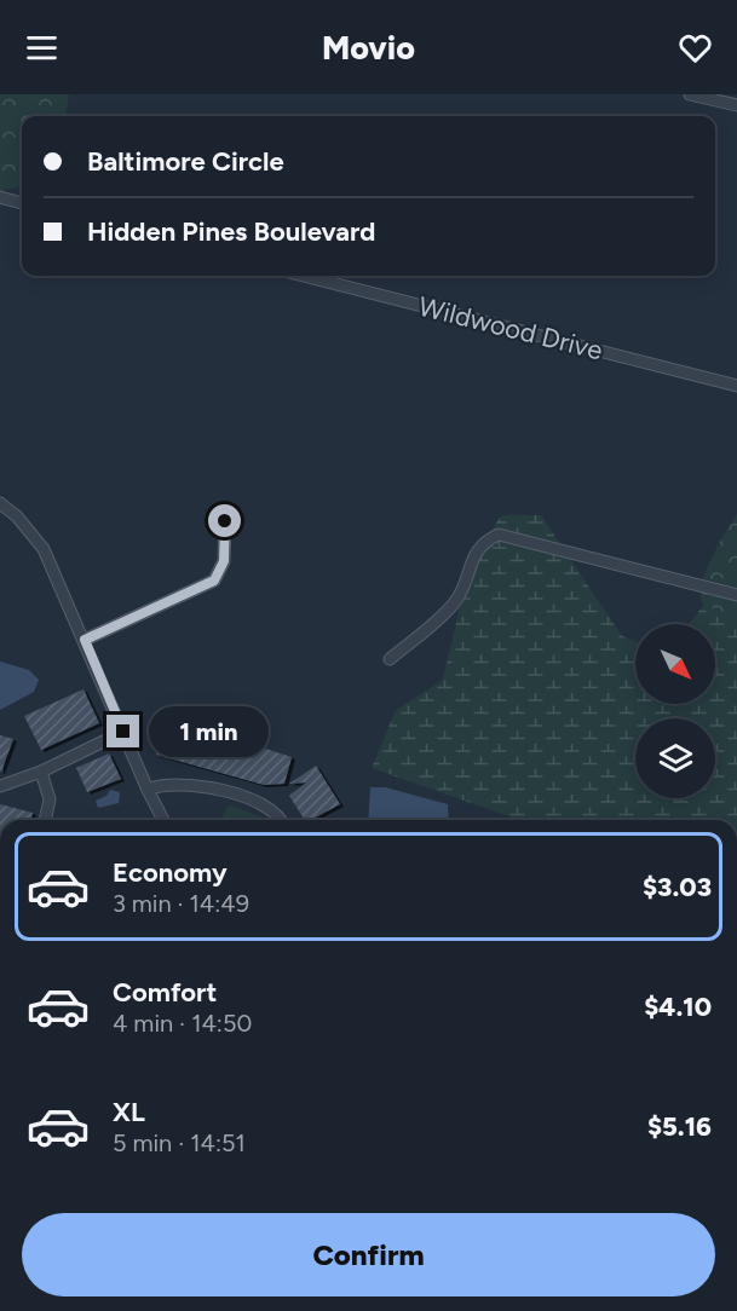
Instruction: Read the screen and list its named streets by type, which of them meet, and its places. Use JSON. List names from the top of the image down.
{
  "streets": {
    "street": ["Wildwood Drive"]
  },
  "north": "bottom right",
  "page": {
    "header": "Movio",
    "banner": ["Baltimore Circle", "Hidden Pines Boulevard"],
    "bubble": "1 min",
    "list": [
      {
        "name": "Economy",
        "note": "3 min · 14:49",
        "value": "$3.03"
      },
      {
        "name": "Comfort",
        "note": "4 min · 14:50",
        "value": "$4.10"
      },
      {
        "name": "XL",
        "note": "5 min · 14:51",
        "value": "$5.16"
      }
    ],
    "buttons": "Confirm"
  }
}
